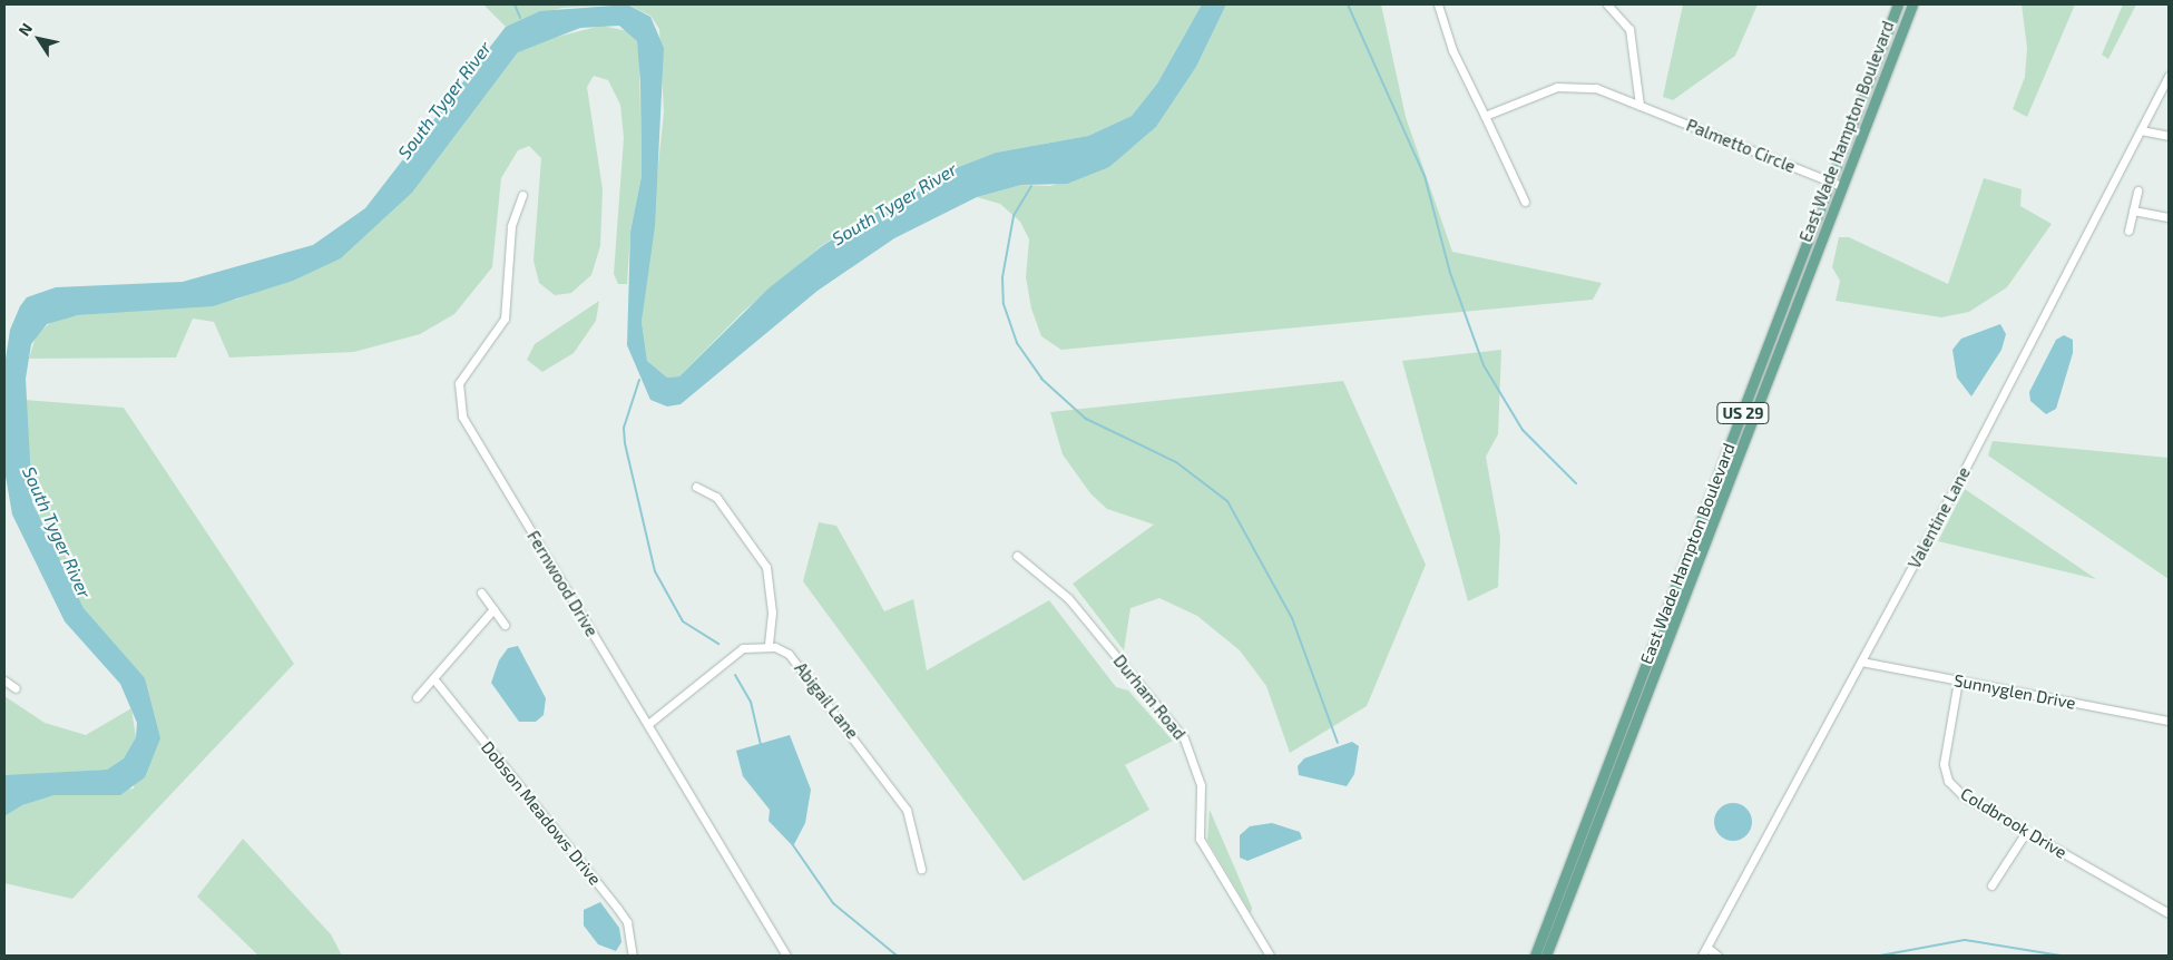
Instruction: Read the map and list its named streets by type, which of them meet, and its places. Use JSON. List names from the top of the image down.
{
  "streets": {
    "main road": ["East Wade Hampton Boulevard", "US 29"],
    "street": [
      "Palmetto Circle",
      "Valentine Lane",
      "Fernwood Drive",
      "Sunnyglen Drive",
      "Durham Road",
      "Abigail Lane",
      "Dobson Meadows Drive",
      "Coldbrook Drive"
    ]
  },
  "crossings": [
    ["East Wade Hampton Boulevard", "Palmetto Circle"],
    ["Valentine Lane", "Sunnyglen Drive"],
    ["Sunnyglen Drive", "Coldbrook Drive"]
  ],
  "water": ["South Tyger River"],
  "north": "top left"
}
